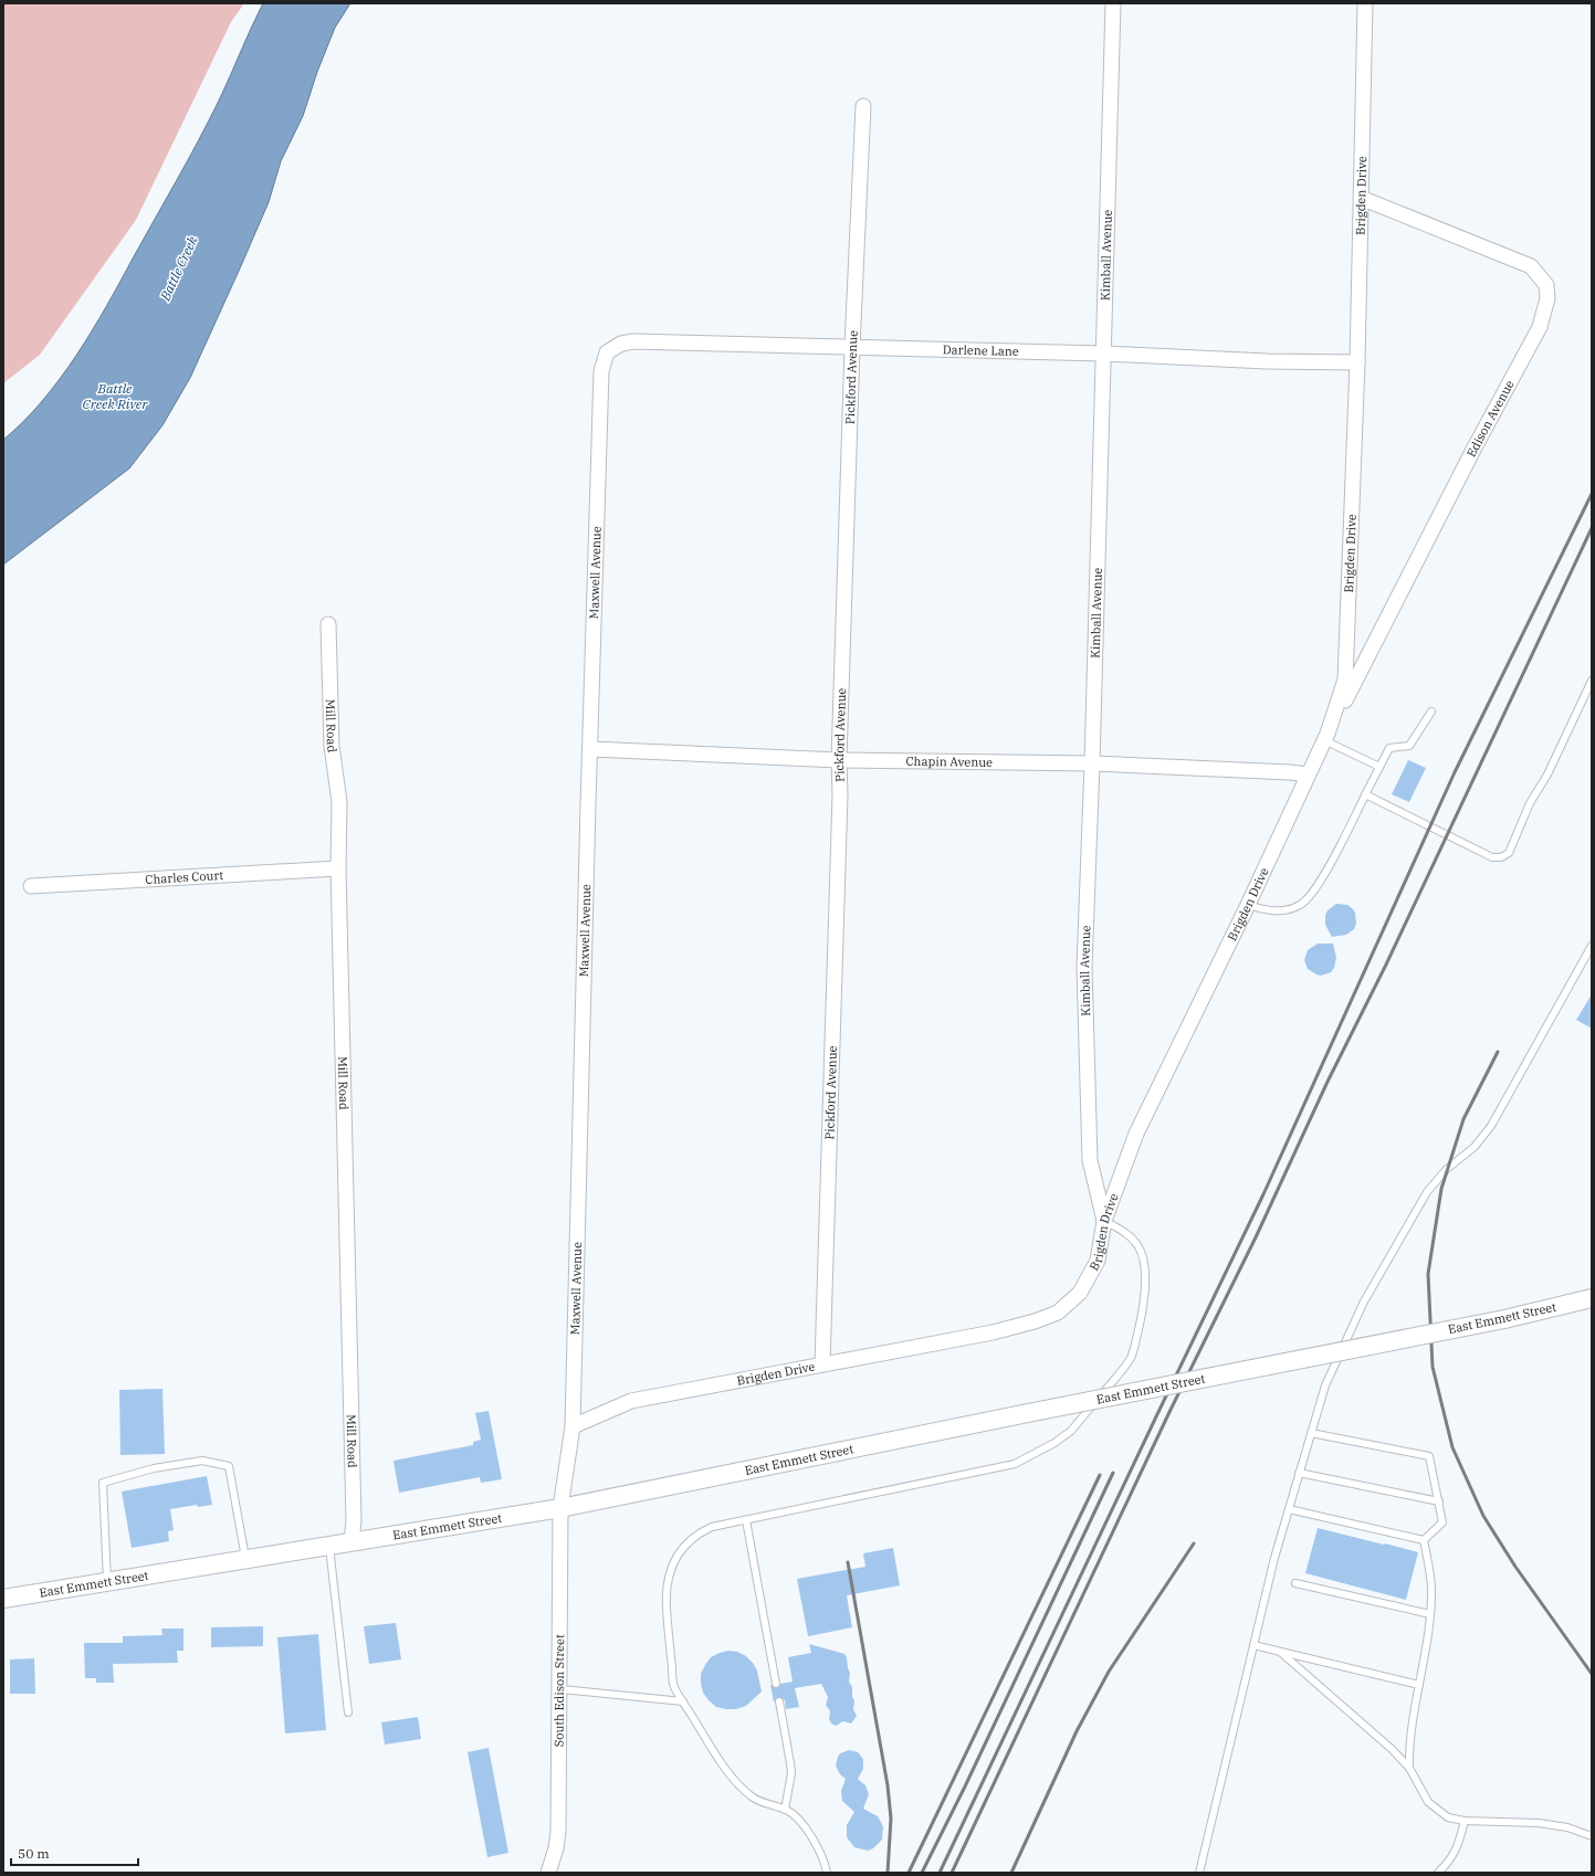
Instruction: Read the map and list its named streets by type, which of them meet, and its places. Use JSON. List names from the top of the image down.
{
  "streets": {
    "street": [
      "Brigden Drive",
      "Kimball Avenue",
      "Darlene Lane",
      "Pickford Avenue",
      "Edison Avenue",
      "Maxwell Avenue",
      "Mill Road",
      "Chapin Avenue",
      "Charles Court",
      "East Emmett Street",
      "South Edison Street"
    ]
  },
  "crossings": [
    ["Brigden Drive", "Kimball Avenue"],
    ["Brigden Drive", "Darlene Lane"],
    ["Brigden Drive", "Pickford Avenue"],
    ["Brigden Drive", "Edison Avenue"],
    ["Brigden Drive", "Maxwell Avenue"],
    ["Brigden Drive", "Chapin Avenue"],
    ["Kimball Avenue", "Darlene Lane"],
    ["Kimball Avenue", "Chapin Avenue"],
    ["Darlene Lane", "Pickford Avenue"],
    ["Darlene Lane", "Maxwell Avenue"],
    ["Pickford Avenue", "Chapin Avenue"],
    ["Maxwell Avenue", "Chapin Avenue"],
    ["Maxwell Avenue", "East Emmett Street"],
    ["Maxwell Avenue", "South Edison Street"],
    ["Mill Road", "Charles Court"],
    ["Mill Road", "East Emmett Street"],
    ["East Emmett Street", "South Edison Street"]
  ],
  "water": ["Battle Creek", "Battle Creek River"],
  "scale_bar": "50 m"
}
